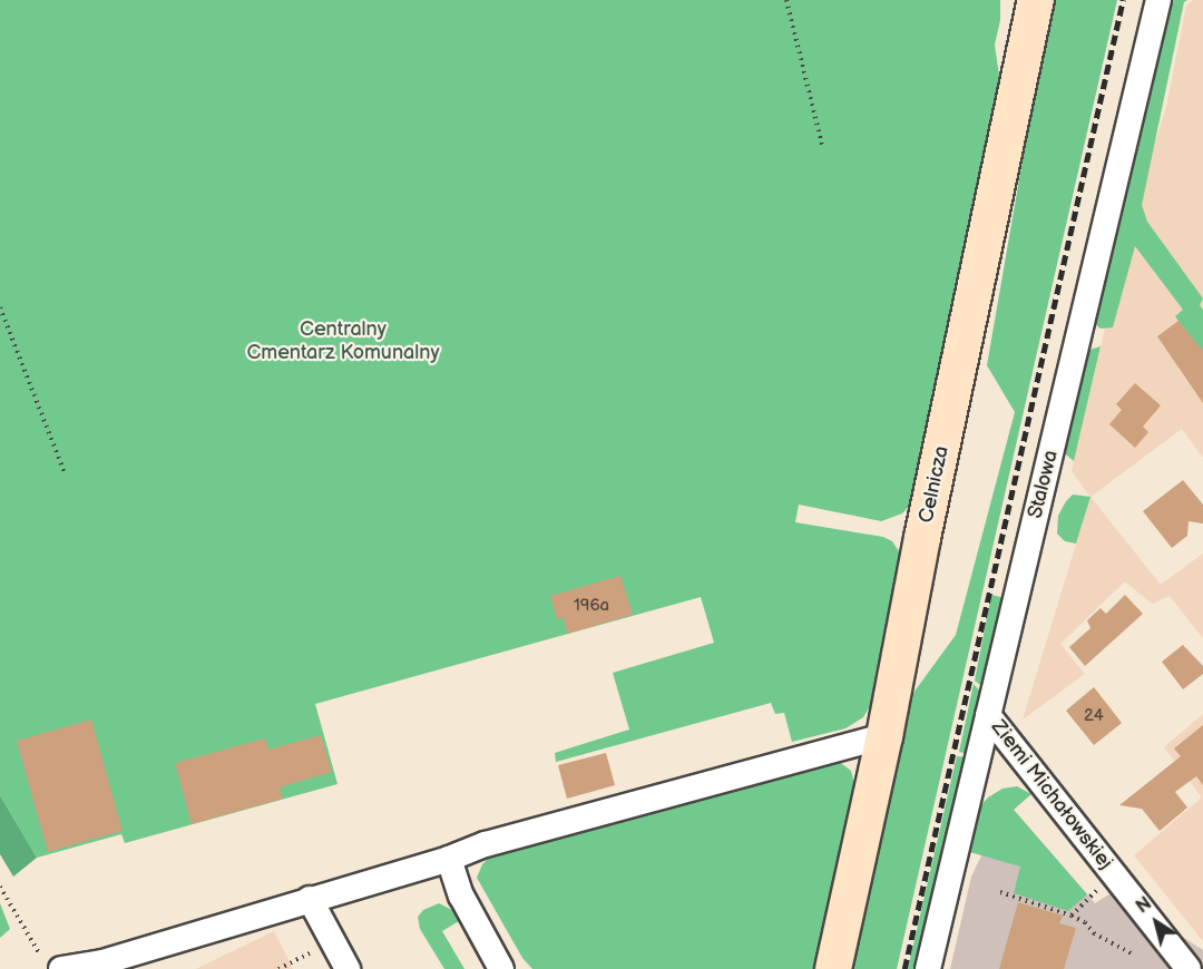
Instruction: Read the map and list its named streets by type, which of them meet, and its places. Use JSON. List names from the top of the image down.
{
  "streets": {
    "street": ["Celnicza", "Stalowa", "Ziemi Michałowskiej"]
  },
  "crossings": [
    ["Stalowa", "Ziemi Michałowskiej"]
  ],
  "parks": ["Centralny Cmentarz Komunalny"],
  "house_numbers": ["196a", "24"],
  "north": "top left"
}
